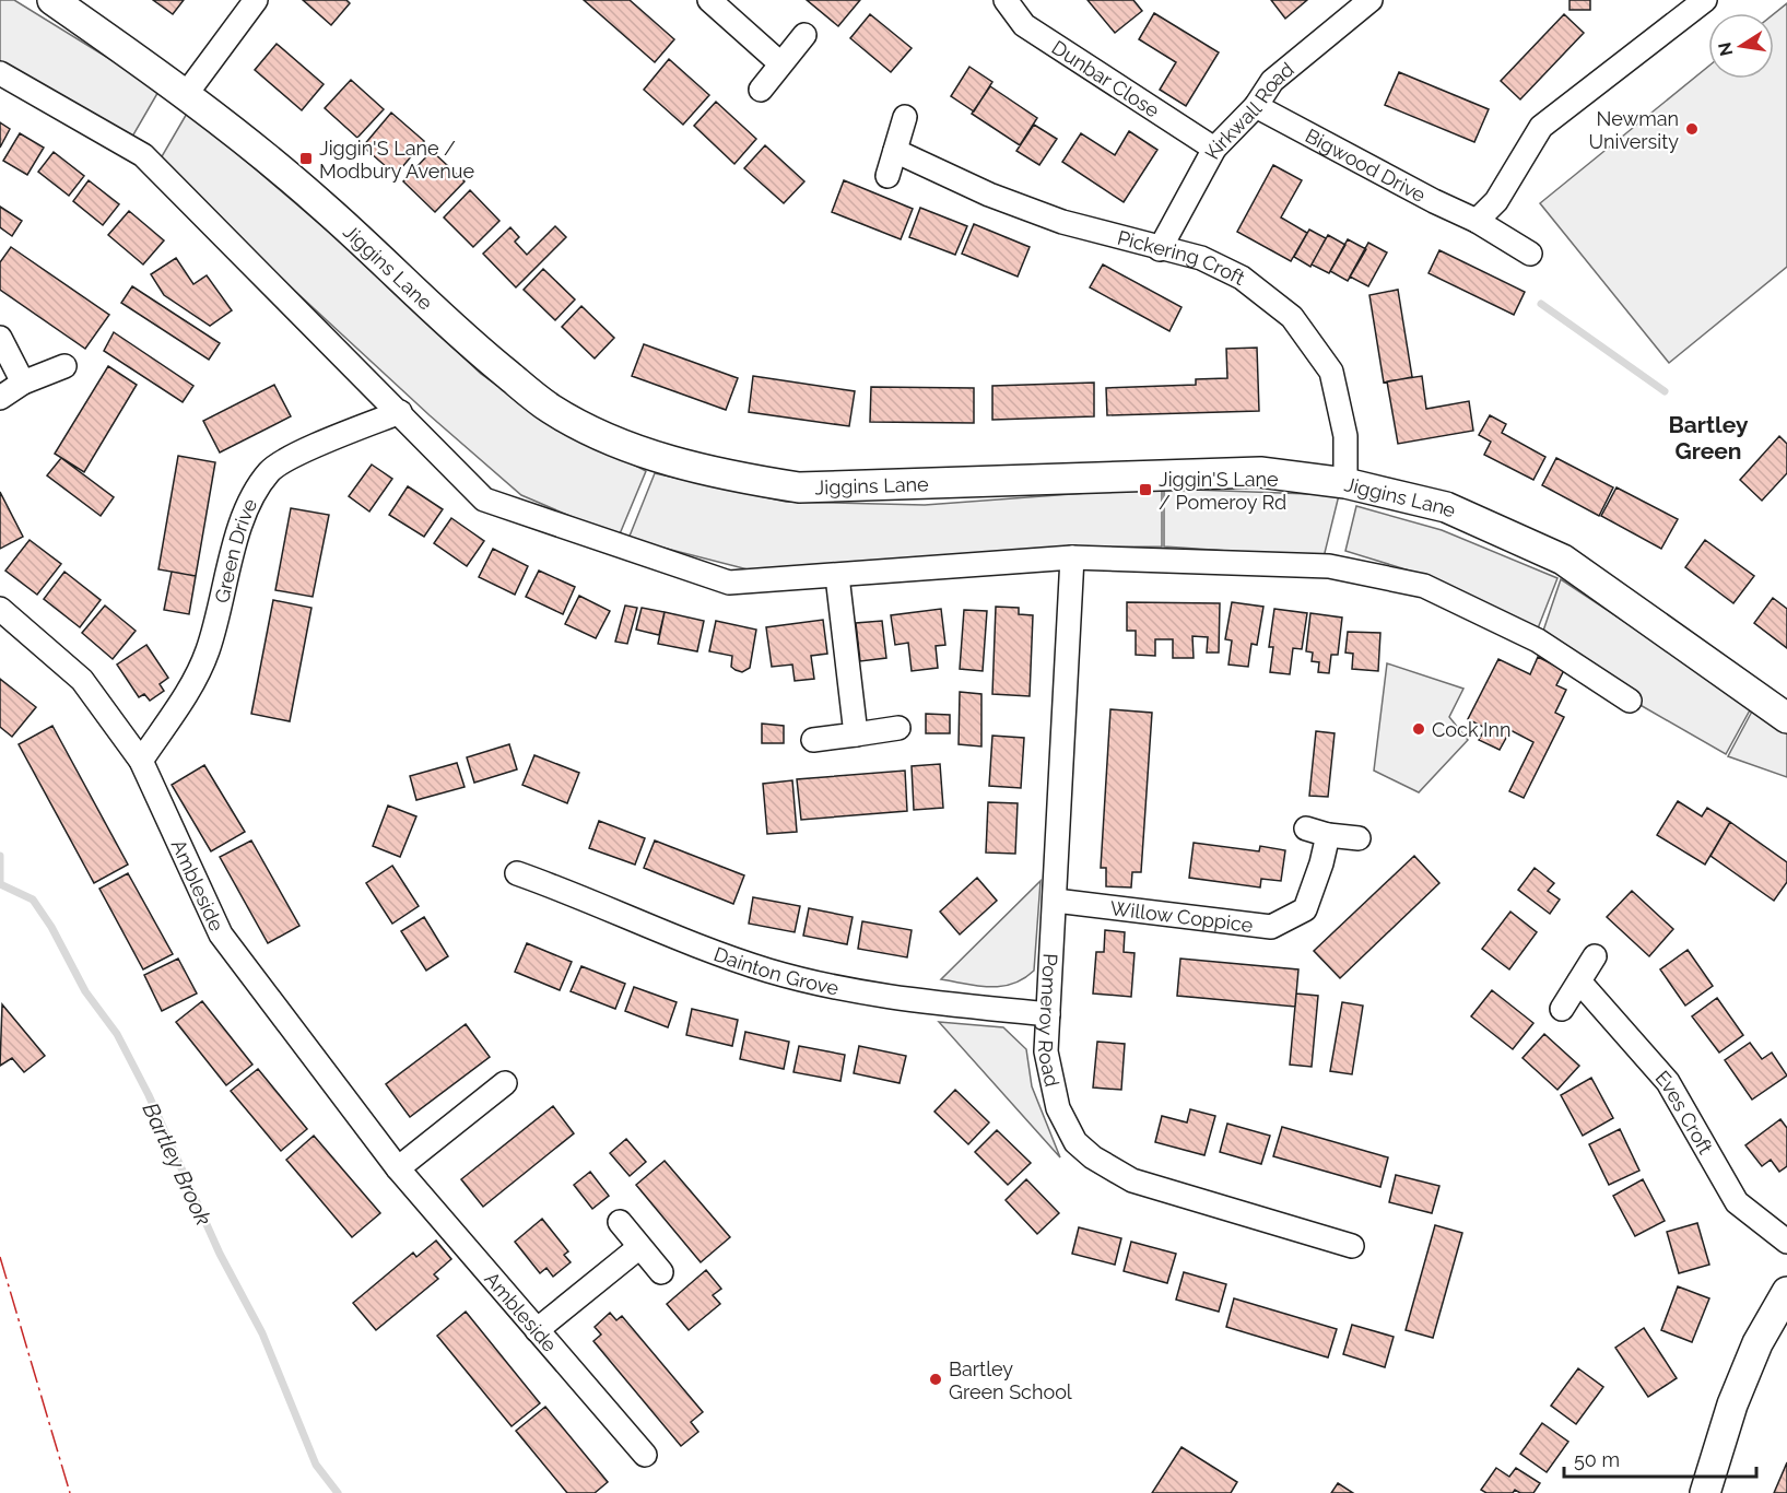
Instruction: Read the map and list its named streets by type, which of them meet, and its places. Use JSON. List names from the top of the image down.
{
  "streets": {
    "street": [
      "Dunbar Close",
      "Kirkwall Road",
      "Bigwood Drive",
      "Pickering Croft",
      "Jiggins Lane",
      "Green Drive",
      "Ambleside",
      "Willow Coppice",
      "Dainton Grove",
      "Pomeroy Road",
      "Eves Croft"
    ]
  },
  "crossings": [
    ["Dunbar Close", "Kirkwall Road"],
    ["Kirkwall Road", "Bigwood Drive"],
    ["Kirkwall Road", "Pickering Croft"],
    ["Pickering Croft", "Jiggins Lane"],
    ["Green Drive", "Ambleside"],
    ["Willow Coppice", "Pomeroy Road"],
    ["Dainton Grove", "Pomeroy Road"]
  ],
  "districts": ["Bartley Green"],
  "water": ["Bartley Brook"],
  "places": {
    "other": ["Newman University", "Cock Inn", "Bartley Green School"],
    "transit": ["Jiggin'S Lane / Modbury Avenue", "Jiggin'S Lane / Pomeroy Rd"]
  },
  "scale_bar": "50 m",
  "north": "left"
}
